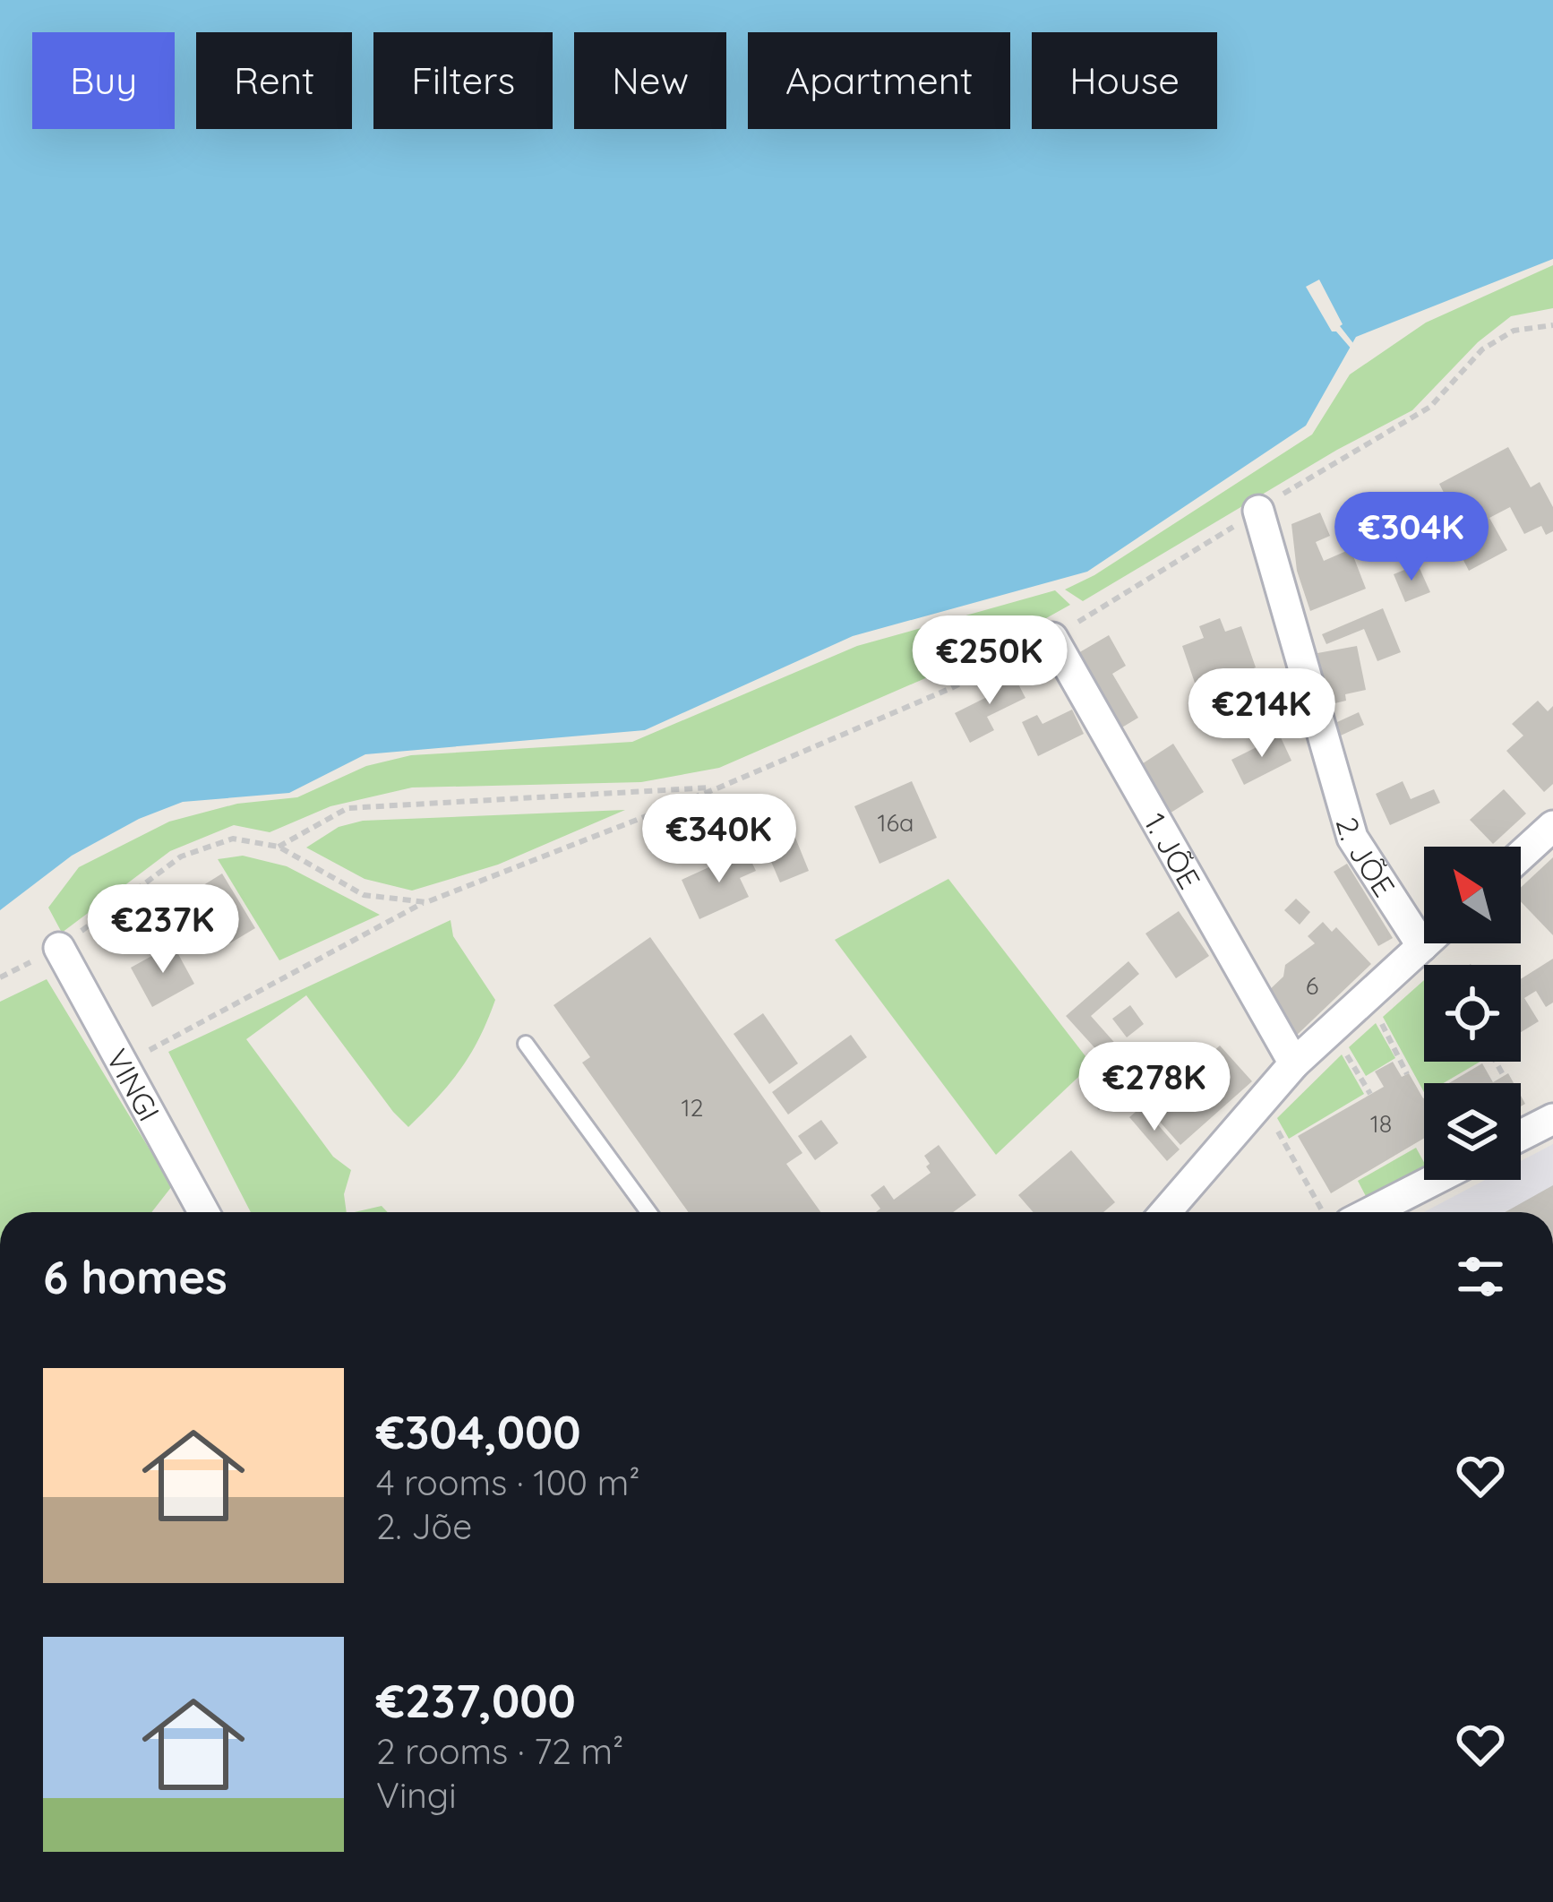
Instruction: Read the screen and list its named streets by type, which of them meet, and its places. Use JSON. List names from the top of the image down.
{
  "streets": {
    "street": ["1. JÕE", "2. JÕE", "VINGI"]
  },
  "house_numbers": [
    "16a",
    "6",
    "12",
    "18"
  ],
  "north": "top left",
  "page": {
    "chip": [
      "Buy",
      "Rent",
      "Filters",
      "New",
      "Apartment",
      "House"
    ],
    "price": [
      "€304K",
      "€250K",
      "€214K",
      "€340K",
      "€237K",
      "€278K"
    ],
    "heading": "6 homes",
    "list": [
      {
        "name": "€304,000",
        "note": "4 rooms · 100 m² · 2. Jõe"
      },
      {
        "name": "€237,000",
        "note": "2 rooms · 72 m² · Vingi"
      }
    ]
  }
}
